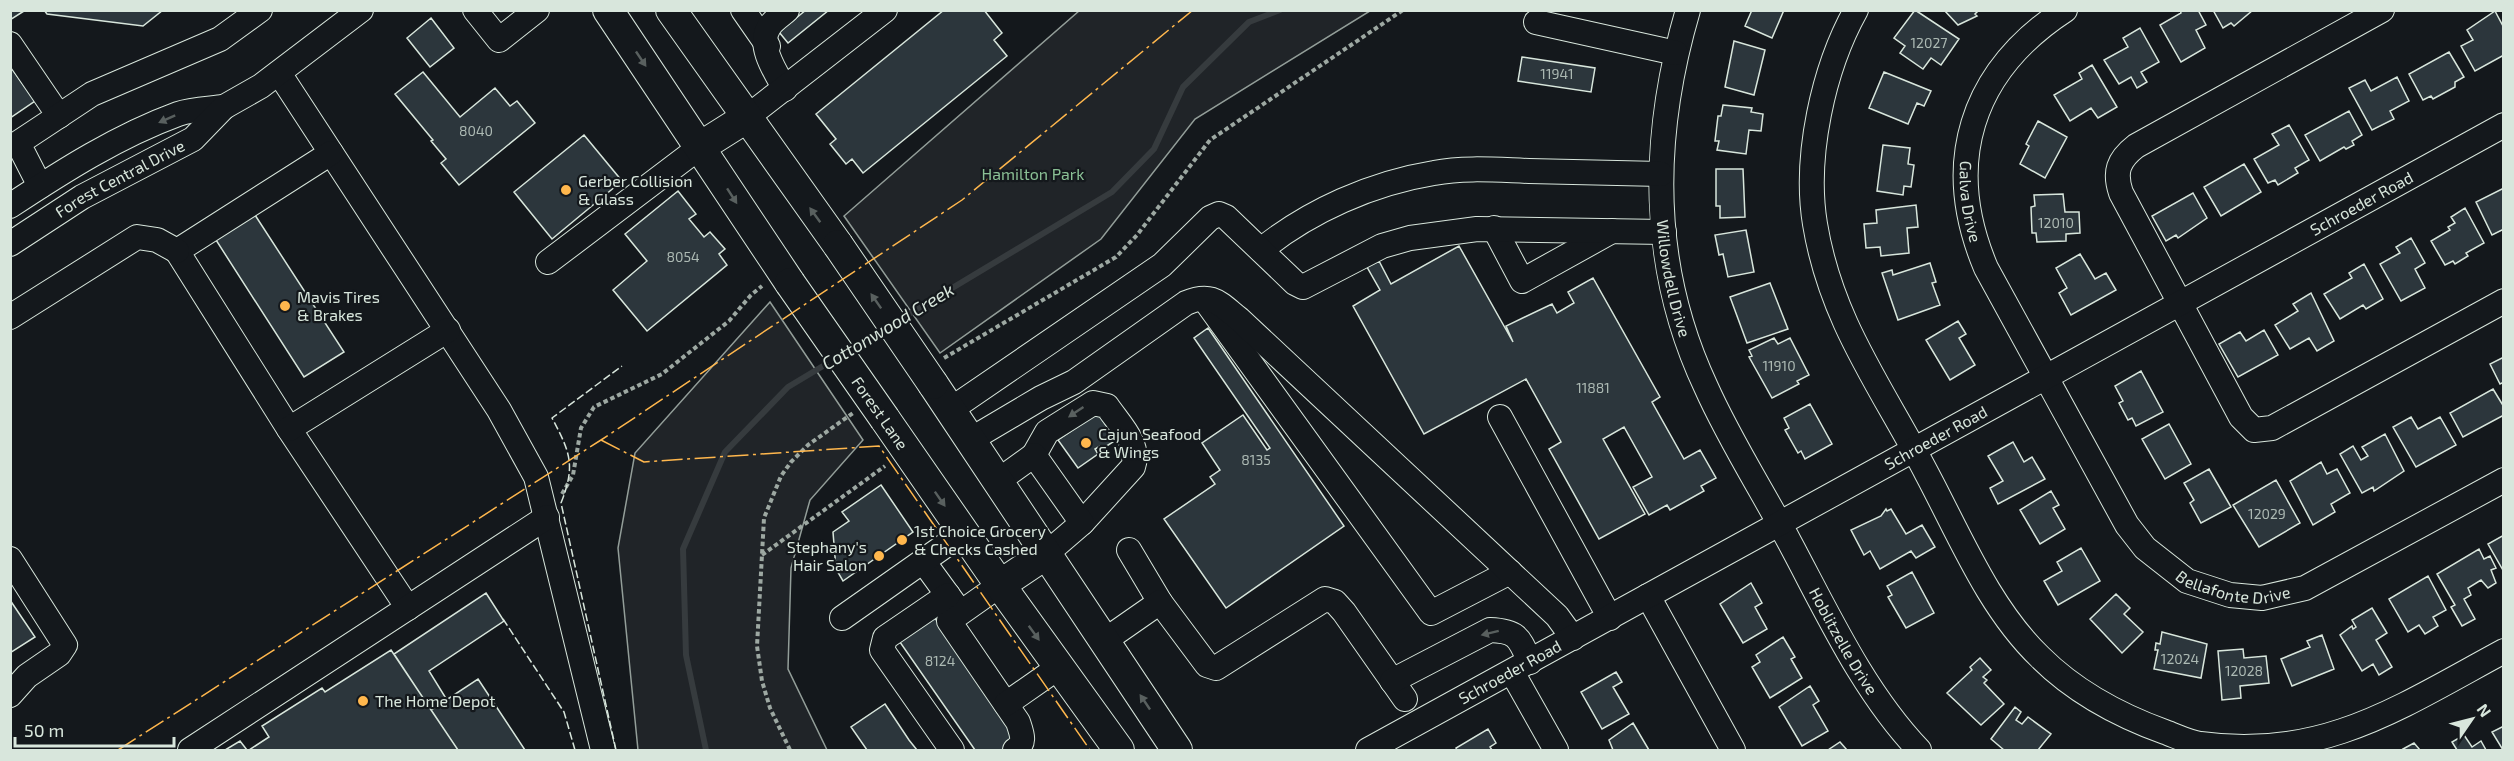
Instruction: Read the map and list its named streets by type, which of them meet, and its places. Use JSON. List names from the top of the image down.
{
  "streets": {
    "main road": ["Forest Lane"],
    "street": [
      "Forest Central Drive",
      "Galva Drive",
      "Schroeder Road",
      "Willowdell Drive",
      "Bellafonte Drive",
      "Hoblitzelle Drive"
    ]
  },
  "crossings": [
    ["Galva Drive", "Schroeder Road"],
    ["Galva Drive", "Bellafonte Drive"],
    ["Schroeder Road", "Willowdell Drive"],
    ["Schroeder Road", "Bellafonte Drive"],
    ["Schroeder Road", "Hoblitzelle Drive"],
    ["Willowdell Drive", "Hoblitzelle Drive"]
  ],
  "water": ["Cottonwood Creek"],
  "parks": ["Hamilton Park"],
  "places": [
    "Gerber Collision & Glass",
    "Mavis Tires & Brakes",
    "Cajun Seafood & Wings",
    "1st Choice Grocery & Checks Cashed",
    "Stephany's Hair Salon",
    "The Home Depot"
  ],
  "house_numbers": [
    "12027",
    "11941",
    "8040",
    "12010",
    "8054",
    "11910",
    "11881",
    "8135",
    "12029",
    "12024",
    "8124",
    "12028"
  ],
  "scale_bar": "50 m",
  "north": "top right"
}
